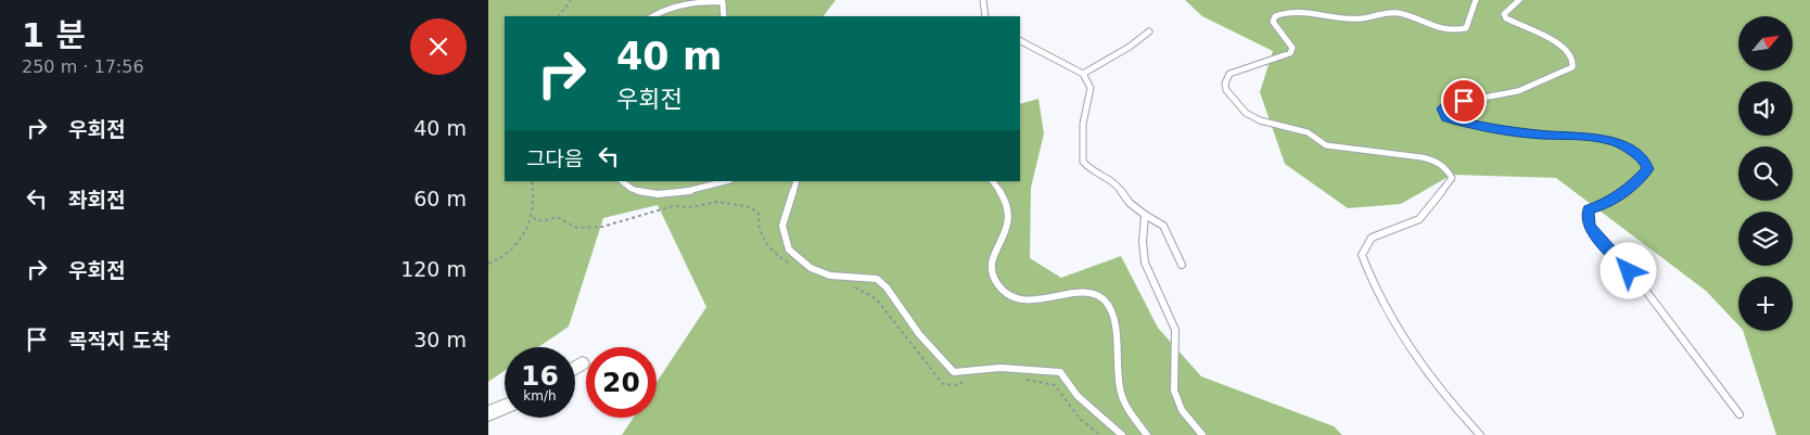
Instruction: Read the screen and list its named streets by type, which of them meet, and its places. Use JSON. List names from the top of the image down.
{
  "north": "top right",
  "page": {
    "heading": ["1 분", "250 m · 17:56"],
    "map_buttons": "+",
    "turn": ["40 m", "우회전"],
    "list": [
      {
        "name": "우회전",
        "value": "40 m"
      },
      {
        "name": "좌회전",
        "value": "60 m"
      },
      {
        "name": "우회전",
        "value": "120 m"
      },
      {
        "name": "목적지 도착",
        "value": "30 m"
      }
    ],
    "then": "그다음",
    "speed": "16 km/h",
    "limit": "20"
  }
}
